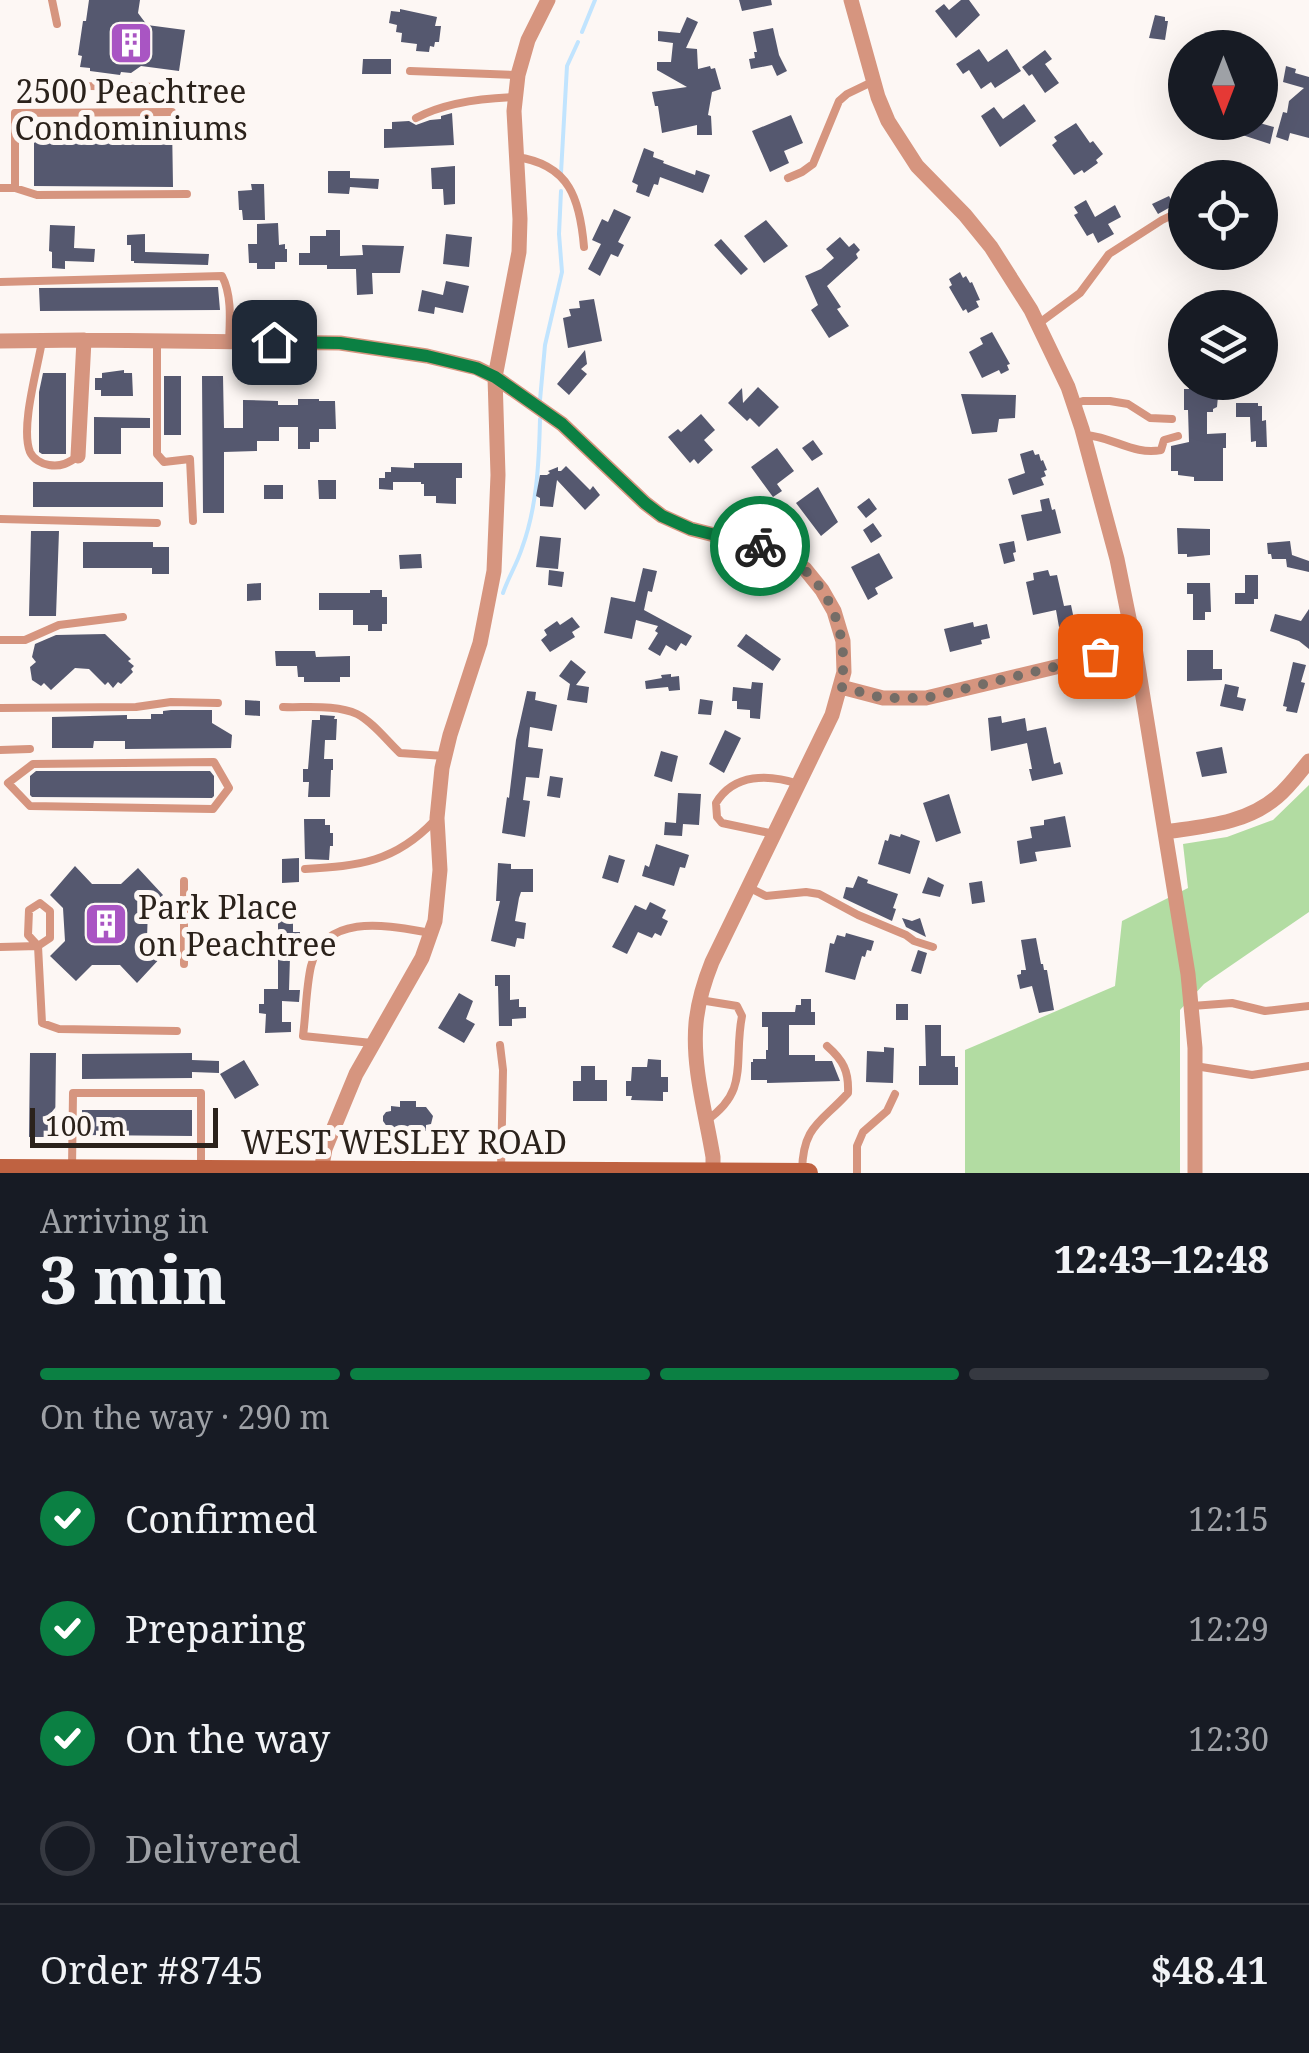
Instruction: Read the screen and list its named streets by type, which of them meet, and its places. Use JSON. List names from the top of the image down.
{
  "streets": {
    "street": ["WEST WESLEY ROAD"]
  },
  "places": {
    "building": ["2500 Peachtree Condominiums", "Park Place on Peachtree"]
  },
  "scale_bar": "100 m",
  "north": "bottom",
  "page": {
    "scale": "100 m",
    "heading": ["3 min", "Arriving in", "12:43–12:48"],
    "panel": ["Order #8745", "$48.41"],
    "bar": "On the way · 290 m",
    "list": [
      ["Confirmed", "12:15"],
      ["Preparing", "12:29"],
      ["On the way", "12:30"],
      "Delivered"
    ]
  }
}
